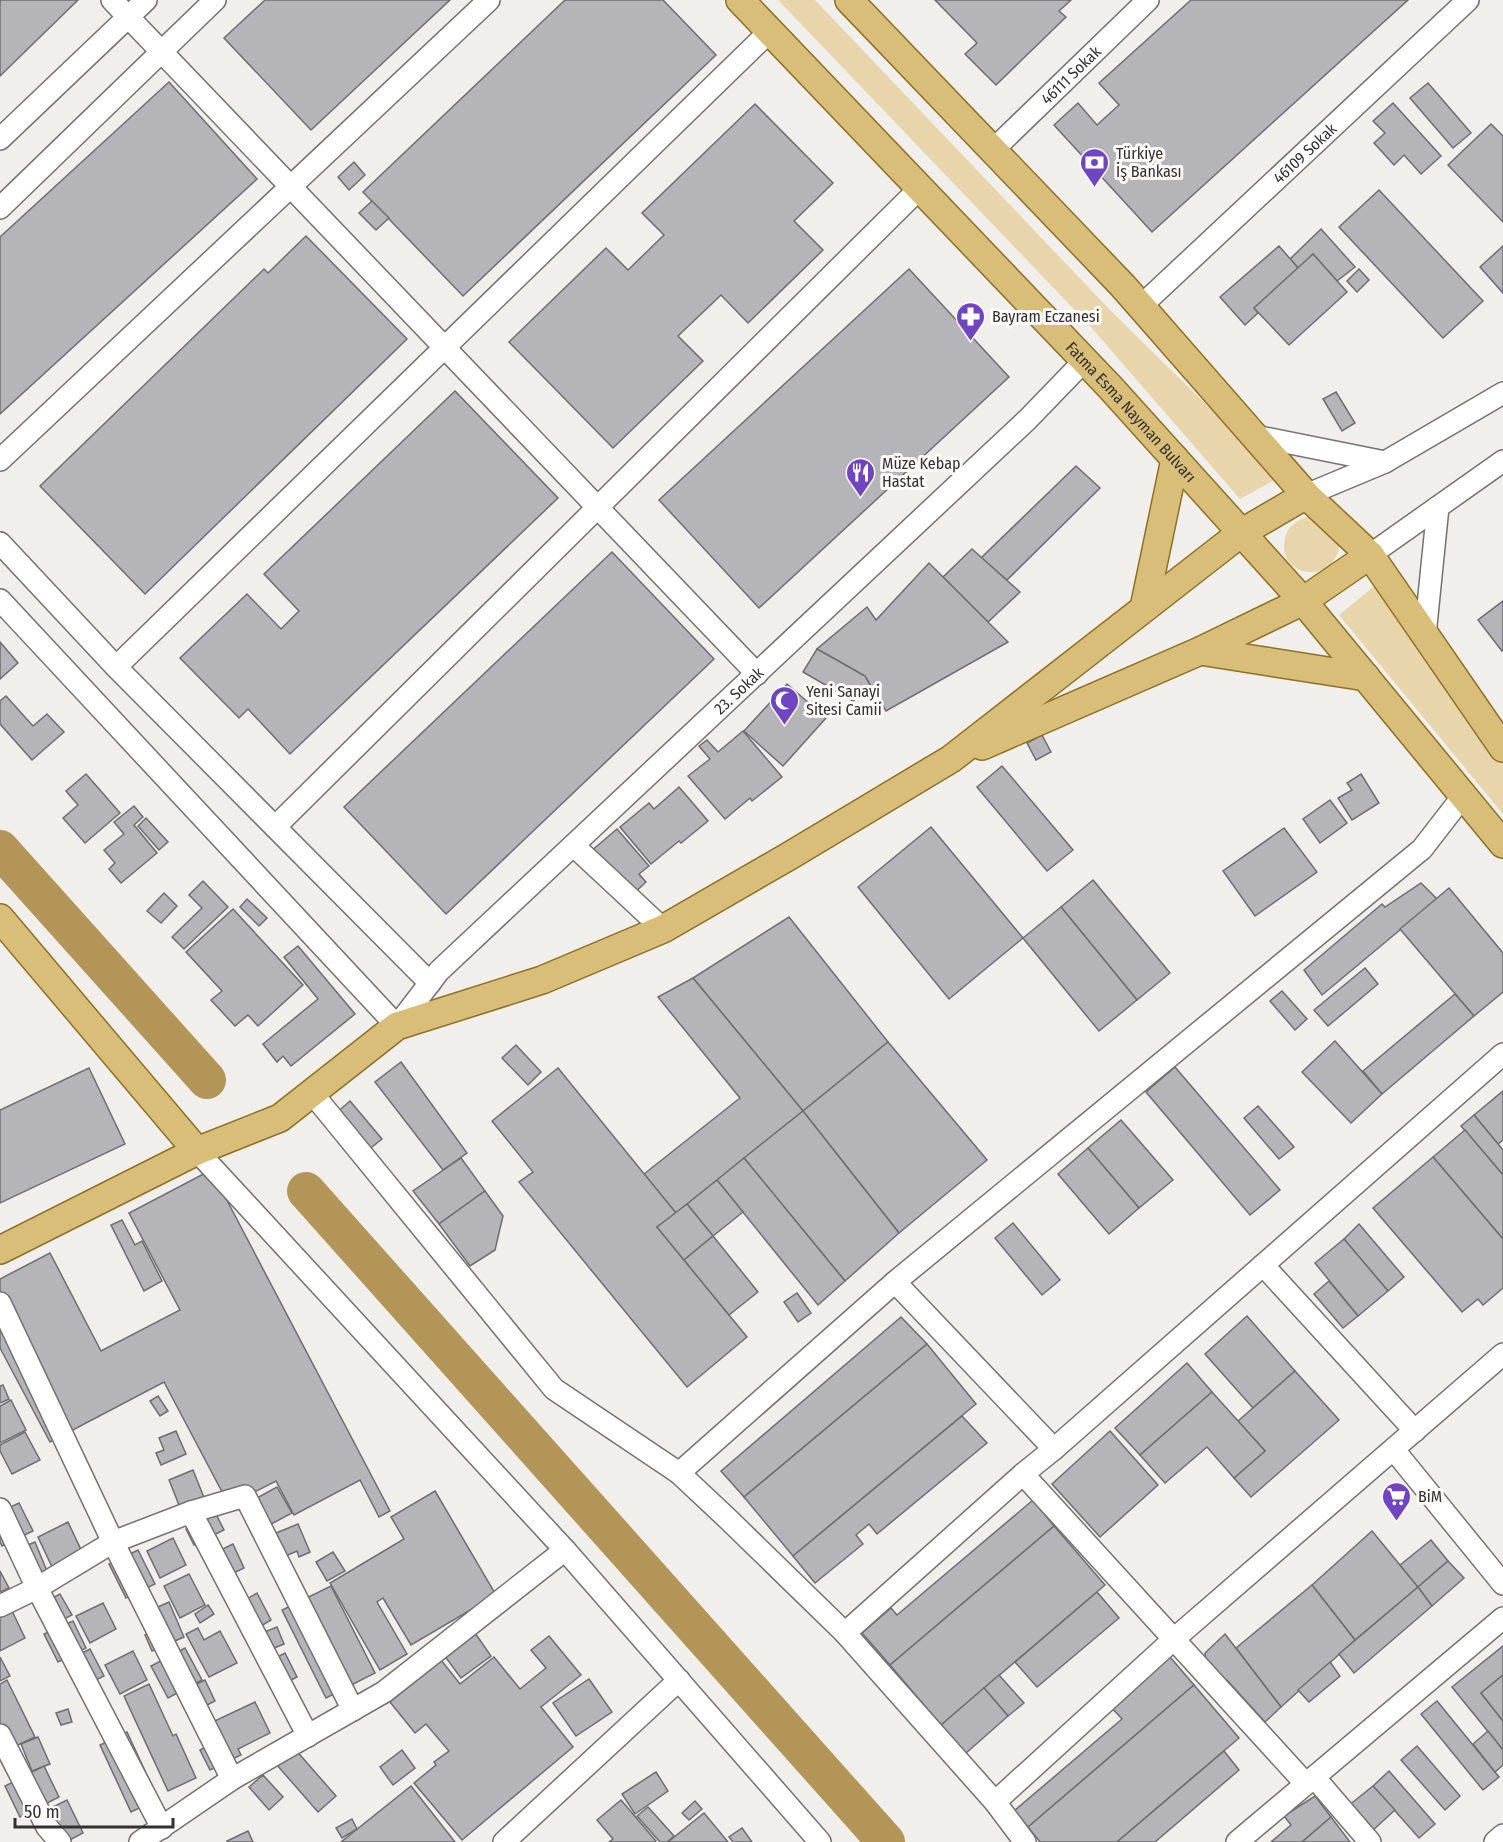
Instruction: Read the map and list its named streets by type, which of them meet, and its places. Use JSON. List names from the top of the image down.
{
  "streets": {
    "main road": ["Fatma Esma Nayman Bulvarı"],
    "street": ["46111 Sokak", "46109 Sokak", "23. Sokak"]
  },
  "crossings": [
    ["Fatma Esma Nayman Bulvarı", "23. Sokak"]
  ],
  "places": {
    "bank": ["Türkiye İş Bankası"],
    "pharmacy": ["Bayram Eczanesi"],
    "restaurant": ["Müze Kebap Hastat"],
    "mosque": ["Yeni Sanayi Sitesi Camii"],
    "supermarket": ["BiM"]
  },
  "scale_bar": "50 m"
}
